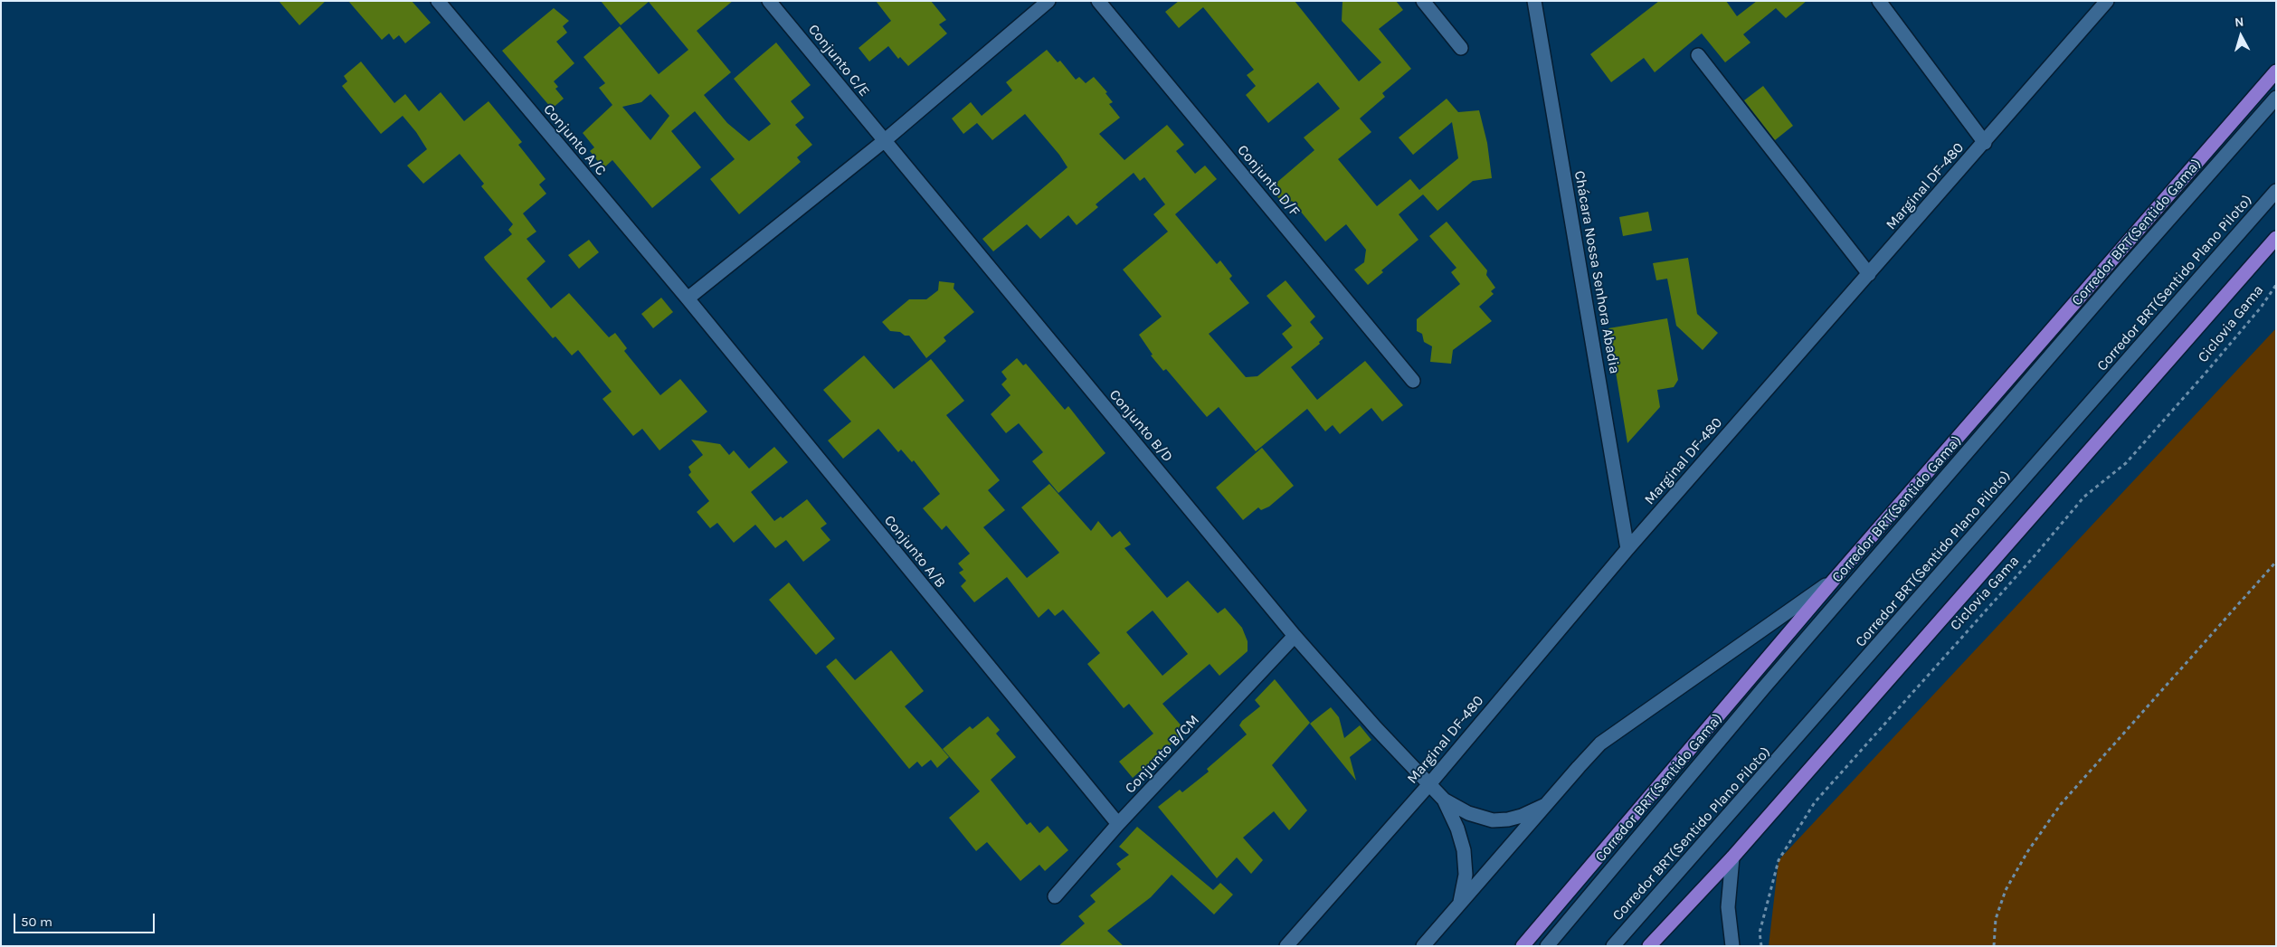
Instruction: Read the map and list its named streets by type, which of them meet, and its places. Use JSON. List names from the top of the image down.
{
  "streets": {
    "street": [
      "Conjunto C/E",
      "Conjunto A/C",
      "Conjunto D/F",
      "Marginal DF-480",
      "Corredor BRT(Sentido Gama)",
      "Chácara Nossa Senhora Abadia",
      "Corredor BRT(Sentido Plano Piloto)",
      "Conjunto B/D",
      "Conjunto A/B",
      "Conjunto B/CM"
    ],
    "path": ["Ciclovia Gama"]
  },
  "crossings": [
    ["Conjunto C/E", "Conjunto B/D"],
    ["Conjunto A/C", "Conjunto A/B"],
    ["Marginal DF-480", "Chácara Nossa Senhora Abadia"],
    ["Marginal DF-480", "Conjunto B/D"],
    ["Conjunto B/D", "Conjunto B/CM"],
    ["Conjunto A/B", "Conjunto B/CM"]
  ],
  "scale_bar": "50 m",
  "north": "top"
}
